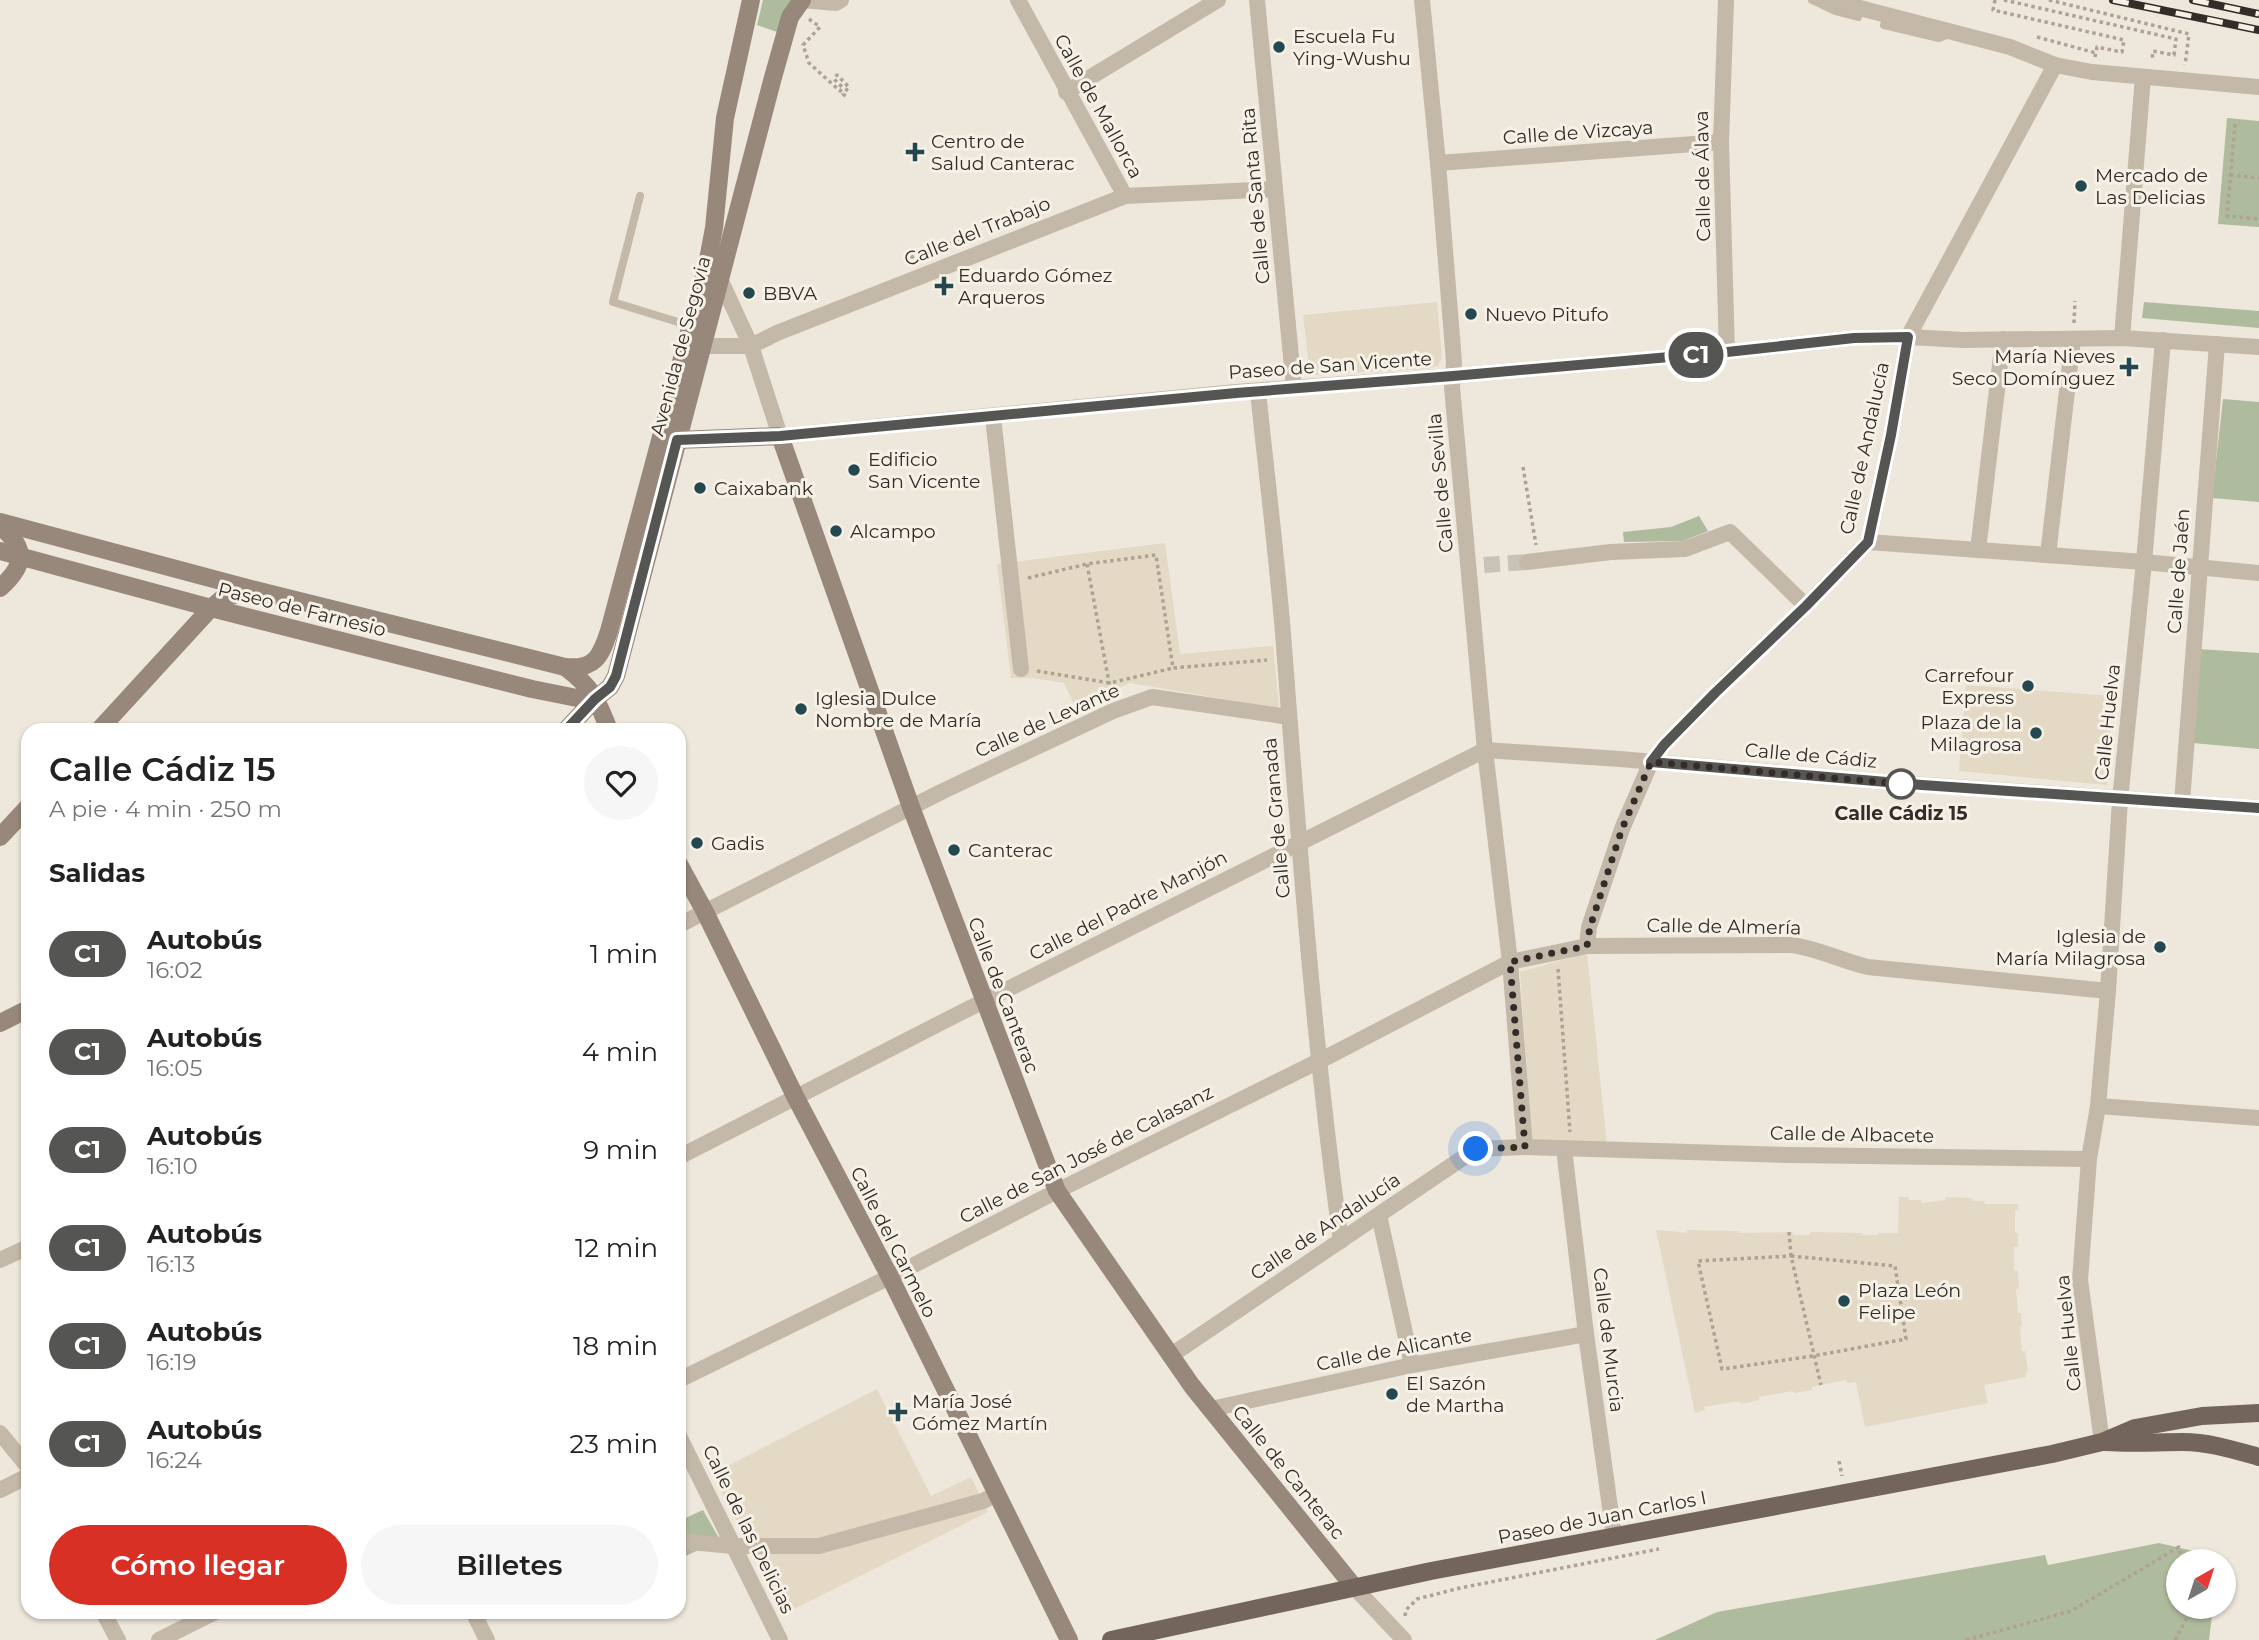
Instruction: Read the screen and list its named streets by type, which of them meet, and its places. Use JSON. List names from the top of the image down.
{
  "streets": {
    "main road": [
      "Avenida de Segovia",
      "Paseo de San Vicente",
      "Paseo de Farnesio",
      "Calle de Canterac",
      "Calle del Carmelo",
      "Paseo de Juan Carlos I"
    ],
    "street": [
      "Calle de Mallorca",
      "Calle de Vizcaya",
      "Calle de Álava",
      "Calle de Santa Rita",
      "Calle del Trabajo",
      "Calle de Andalucía",
      "Calle de Sevilla",
      "Calle de Jaén",
      "Calle de Levante",
      "Calle Huelva",
      "Calle de Cádiz",
      "Calle de Granada",
      "Calle del Padre Manjón",
      "Calle de Almería",
      "Calle de Albacete",
      "Calle de San José de Calasanz",
      "Calle de Murcia",
      "Calle de Alicante",
      "Calle de las Delicias"
    ]
  },
  "crossings": [
    ["Calle de Mallorca", "Calle del Trabajo"],
    ["Calle de Vizcaya", "Calle de Álava"],
    ["Calle de Vizcaya", "Calle de Sevilla"],
    ["Calle de Álava", "Paseo de San Vicente"],
    ["Calle de Santa Rita", "Calle del Trabajo"],
    ["Calle de Santa Rita", "Paseo de San Vicente"],
    ["Calle del Trabajo", "Avenida de Segovia"],
    ["Calle del Trabajo", "Calle de Canterac"],
    ["Avenida de Segovia", "Paseo de San Vicente"],
    ["Avenida de Segovia", "Paseo de Farnesio"],
    ["Avenida de Segovia", "Calle de Canterac"],
    ["Paseo de San Vicente", "Calle de Andalucía"],
    ["Paseo de San Vicente", "Calle de Sevilla"],
    ["Paseo de San Vicente", "Calle de Jaén"],
    ["Paseo de San Vicente", "Calle Huelva"],
    ["Paseo de San Vicente", "Calle de Granada"],
    ["Paseo de San Vicente", "Calle de Canterac"],
    ["Calle de Andalucía", "Calle de Sevilla"],
    ["Calle de Andalucía", "Calle de Cádiz"],
    ["Calle de Andalucía", "Calle de Granada"],
    ["Calle de Andalucía", "Calle de Almería"],
    ["Calle de Andalucía", "Calle de Canterac"],
    ["Calle de Andalucía", "Calle de Albacete"],
    ["Calle de Andalucía", "Calle de Murcia"],
    ["Calle de Sevilla", "Calle de Cádiz"],
    ["Calle de Sevilla", "Calle del Padre Manjón"],
    ["Calle de Sevilla", "Calle de San José de Calasanz"],
    ["Calle de Jaén", "Calle de Cádiz"],
    ["Calle de Levante", "Calle de Granada"],
    ["Calle de Levante", "Calle de Canterac"],
    ["Calle de Levante", "Calle del Carmelo"],
    ["Calle Huelva", "Calle de Cádiz"],
    ["Calle Huelva", "Calle de Almería"],
    ["Calle Huelva", "Calle de Albacete"],
    ["Calle Huelva", "Paseo de Juan Carlos I"],
    ["Calle de Cádiz", "Calle del Padre Manjón"],
    ["Calle de Granada", "Calle del Padre Manjón"],
    ["Calle de Granada", "Calle de San José de Calasanz"],
    ["Calle del Padre Manjón", "Calle de Canterac"],
    ["Calle del Padre Manjón", "Calle del Carmelo"],
    ["Calle de Almería", "Calle de San José de Calasanz"],
    ["Calle de Canterac", "Calle de San José de Calasanz"],
    ["Calle de Canterac", "Calle de Alicante"],
    ["Calle de Canterac", "Paseo de Juan Carlos I"],
    ["Calle de Albacete", "Calle de Murcia"],
    ["Calle de San José de Calasanz", "Calle del Carmelo"],
    ["Calle de Murcia", "Calle de Alicante"],
    ["Calle de Murcia", "Paseo de Juan Carlos I"]
  ],
  "places": {
    "other": [
      "Escuela Fu Ying-Wushu",
      "Mercado de Las Delicias",
      "BBVA",
      "Nuevo Pitufo",
      "Edificio San Vicente",
      "Caixabank",
      "Alcampo",
      "Carrefour Express",
      "Iglesia Dulce Nombre de María",
      "Plaza de la Milagrosa",
      "Calle Cádiz 15",
      "Gadis",
      "Canterac",
      "Iglesia de María Milagrosa",
      "Plaza León Felipe",
      "El Sazón de Martha"
    ],
    "health": [
      "Centro de Salud Canterac",
      "Eduardo Gómez Arqueros",
      "María Nieves Seco Domínguez",
      "María José Gómez Martín"
    ]
  },
  "lines": ["bus line C1"],
  "north": "top right",
  "page": {
    "on_map": "C1",
    "heading": [
      ["Calle Cádiz 15", "A pie · 4 min · 250 m"],
      "Salidas"
    ],
    "list": [
      {
        "mark": "C1",
        "name": "Autobús",
        "note": "16:02",
        "value": "1 min"
      },
      {
        "mark": "C1",
        "name": "Autobús",
        "note": "16:05",
        "value": "4 min"
      },
      {
        "mark": "C1",
        "name": "Autobús",
        "note": "16:10",
        "value": "9 min"
      },
      {
        "mark": "C1",
        "name": "Autobús",
        "note": "16:13",
        "value": "12 min"
      },
      {
        "mark": "C1",
        "name": "Autobús",
        "note": "16:19",
        "value": "18 min"
      },
      {
        "mark": "C1",
        "name": "Autobús",
        "note": "16:24",
        "value": "23 min"
      }
    ],
    "buttons": ["Cómo llegar", "Billetes"]
  }
}
